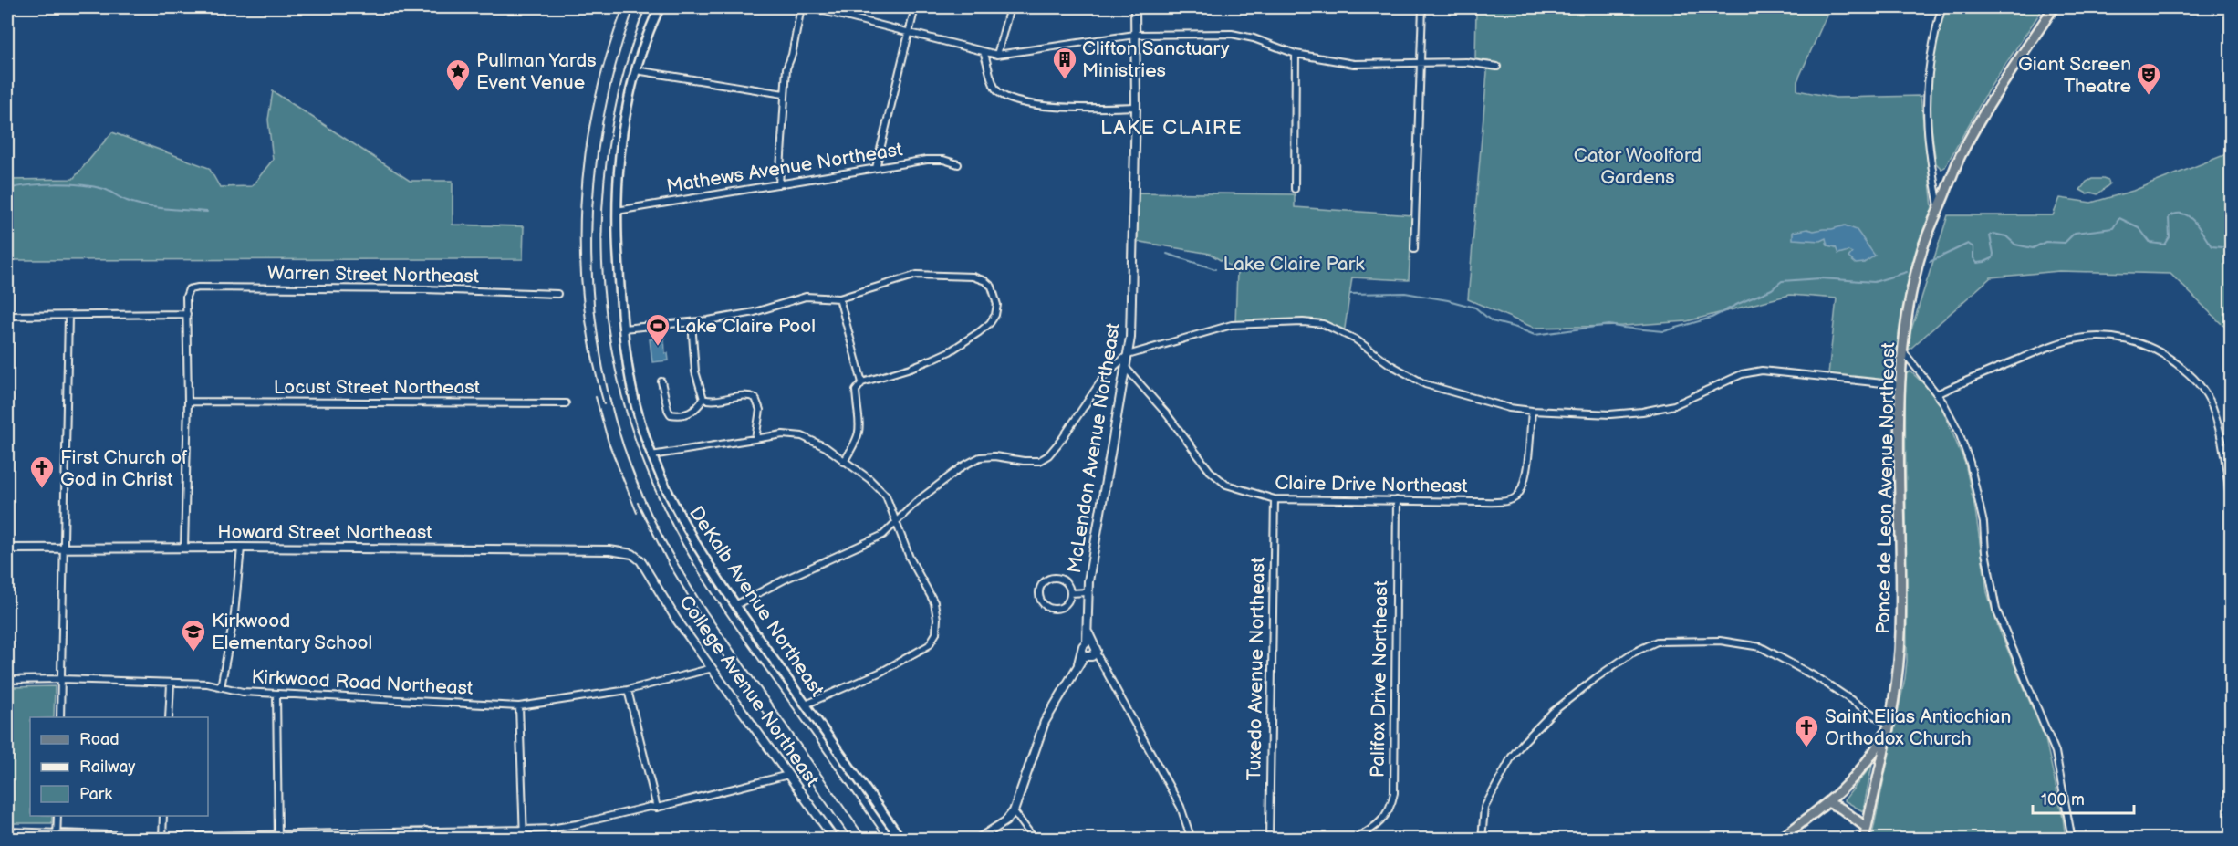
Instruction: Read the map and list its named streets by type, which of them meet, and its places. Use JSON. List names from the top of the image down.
{
  "streets": {
    "main road": ["Ponce de Leon Avenue Northeast", "DeKalb Avenue Northeast"],
    "street": [
      "Mathews Avenue Northeast",
      "Warren Street Northeast",
      "Locust Street Northeast",
      "McLendon Avenue Northeast",
      "Claire Drive Northeast",
      "Howard Street Northeast",
      "Tuxedo Avenue Northeast",
      "Palifox Drive Northeast",
      "Kirkwood Road Northeast",
      "College Avenue Northeast"
    ]
  },
  "crossings": [
    ["Mathews Avenue Northeast", "DeKalb Avenue Northeast"],
    ["McLendon Avenue Northeast", "Claire Drive Northeast"],
    ["Claire Drive Northeast", "Tuxedo Avenue Northeast"],
    ["Claire Drive Northeast", "Palifox Drive Northeast"],
    ["Howard Street Northeast", "College Avenue Northeast"],
    ["Kirkwood Road Northeast", "College Avenue Northeast"]
  ],
  "districts": ["LAKE CLAIRE"],
  "parks": ["Cator Woolford Gardens", "Lake Claire Park"],
  "places": {
    "building": ["Clifton Sanctuary Ministries"],
    "place": ["Pullman Yards Event Venue"],
    "theatre": ["Giant Screen Theatre"],
    "sports": ["Lake Claire Pool"],
    "church": ["First Church of God in Christ", "Saint Elias Antiochian Orthodox Church"],
    "school or university": ["Kirkwood Elementary School"]
  },
  "legend": ["Road", "Railway", "Park"],
  "scale_bar": "100 m"
}
